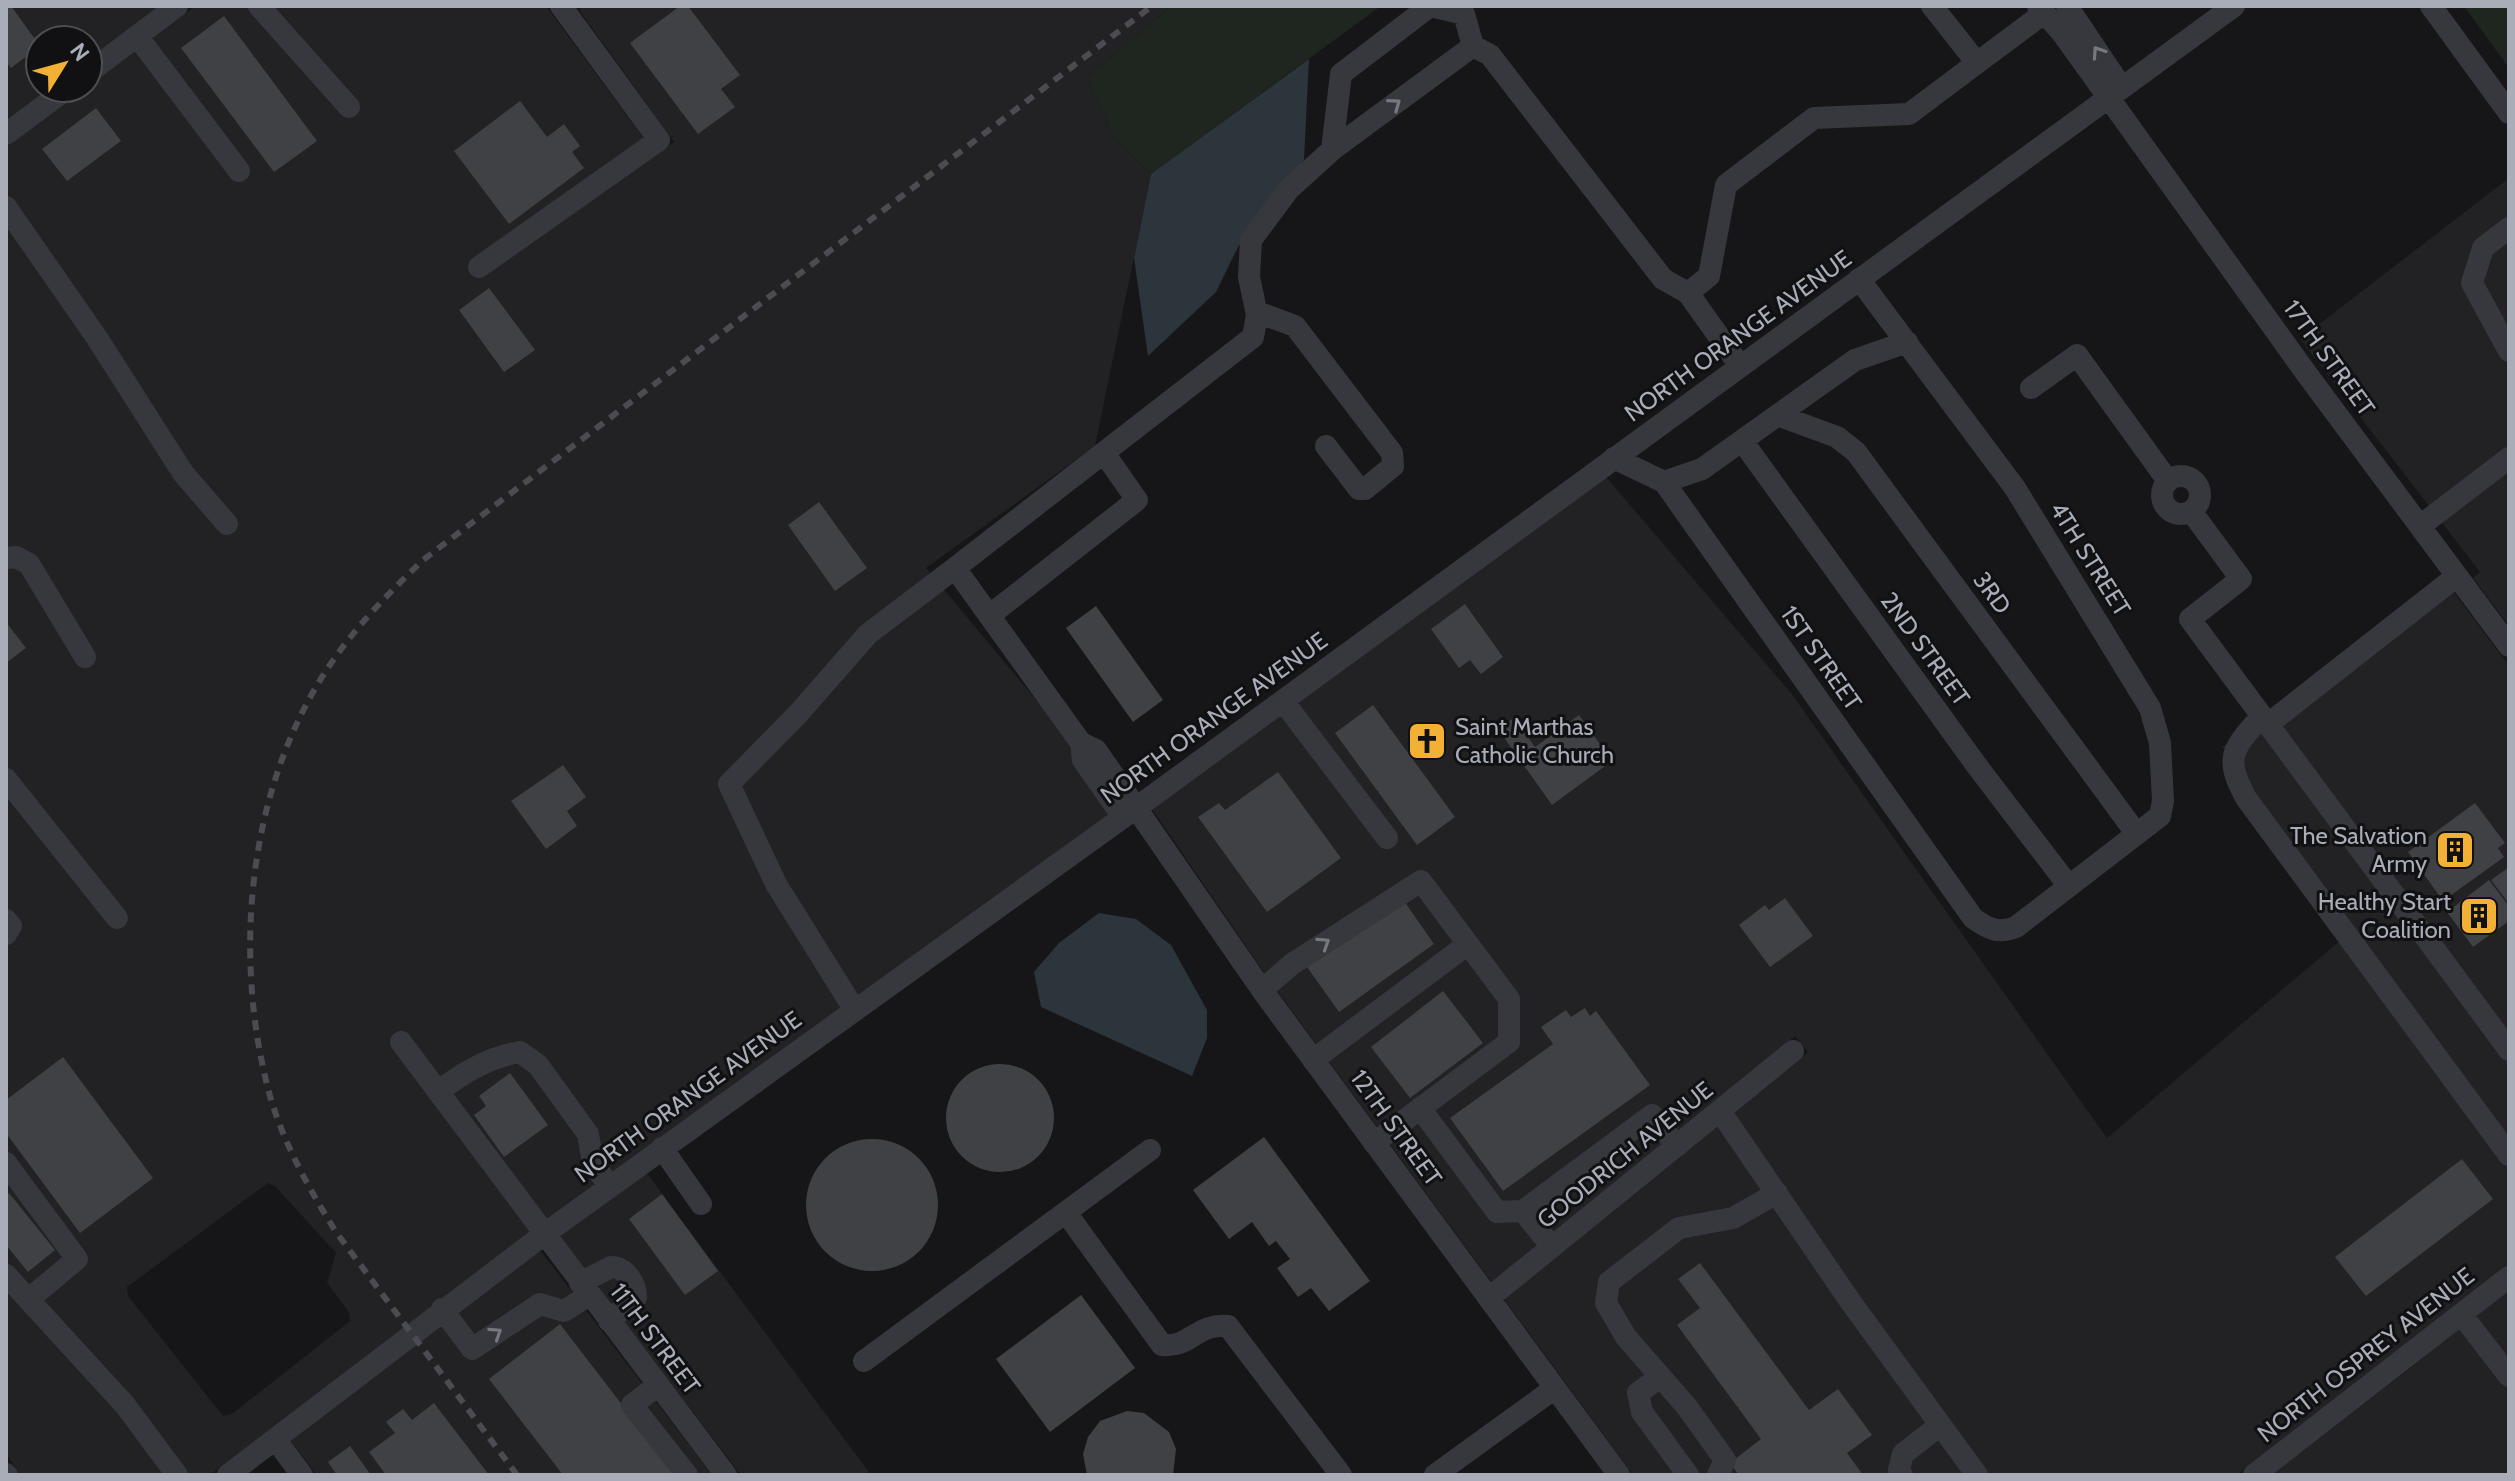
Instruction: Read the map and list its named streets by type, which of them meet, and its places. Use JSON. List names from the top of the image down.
{
  "streets": {
    "street": [
      "NORTH ORANGE AVENUE",
      "17TH STREET",
      "4TH STREET",
      "3RD",
      "2ND STREET",
      "1ST STREET",
      "12TH STREET",
      "GOODRICH AVENUE",
      "11TH STREET",
      "NORTH OSPREY AVENUE"
    ]
  },
  "crossings": [
    ["NORTH ORANGE AVENUE", "17TH STREET"],
    ["NORTH ORANGE AVENUE", "4TH STREET"],
    ["NORTH ORANGE AVENUE", "12TH STREET"],
    ["NORTH ORANGE AVENUE", "11TH STREET"],
    ["4TH STREET", "3RD"],
    ["4TH STREET", "2ND STREET"],
    ["4TH STREET", "1ST STREET"],
    ["12TH STREET", "GOODRICH AVENUE"]
  ],
  "places": {
    "church": ["Saint Marthas Catholic Church"],
    "building": ["The Salvation Army", "Healthy Start Coalition"]
  },
  "north": "top right"
}
